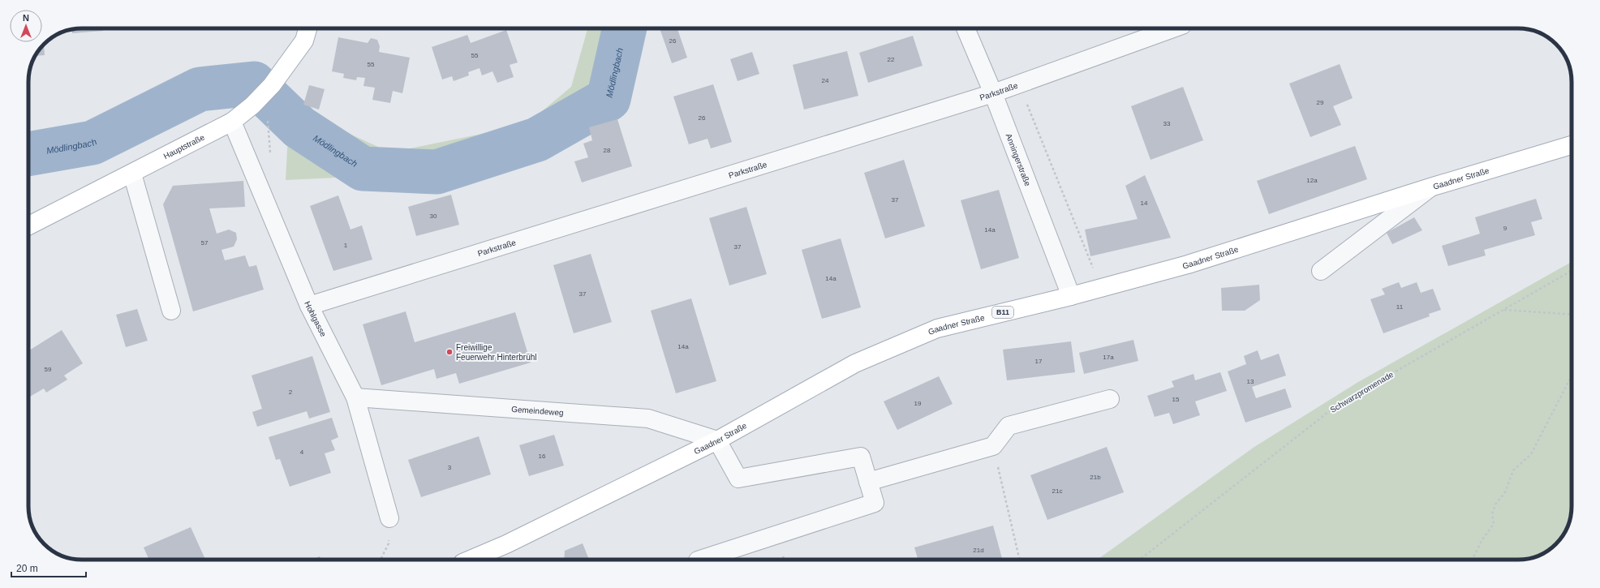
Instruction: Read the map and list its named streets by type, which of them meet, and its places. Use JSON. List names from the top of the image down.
{
  "streets": {
    "main road": ["Hauptstraße", "Gaadner Straße", "B11"],
    "street": [
      "Parkstraße",
      "Anningerstraße",
      "Hohlgasse",
      "Gemeindeweg"
    ],
    "path": ["Schwarzpromenade"]
  },
  "crossings": [
    ["Parkstraße", "Anningerstraße"],
    ["Parkstraße", "Hohlgasse"],
    ["Hauptstraße", "Hohlgasse"],
    ["Anningerstraße", "Gaadner Straße"],
    ["Gaadner Straße", "Gemeindeweg"],
    ["Hohlgasse", "Gemeindeweg"]
  ],
  "water": ["Mödlingbach"],
  "places": ["Freiwillige Feuerwehr Hinterbrühl"],
  "house_numbers": [
    "26",
    "55",
    "22",
    "55",
    "24",
    "29",
    "26",
    "33",
    "28",
    "12a",
    "37",
    "14",
    "30",
    "9",
    "14a",
    "57",
    "1",
    "37",
    "14a",
    "37",
    "11",
    "14a",
    "17a",
    "17",
    "59",
    "13",
    "2",
    "15",
    "19",
    "4",
    "16",
    "3",
    "21b",
    "21c",
    "21d"
  ],
  "scale_bar": "20 m",
  "north": "top"
}
